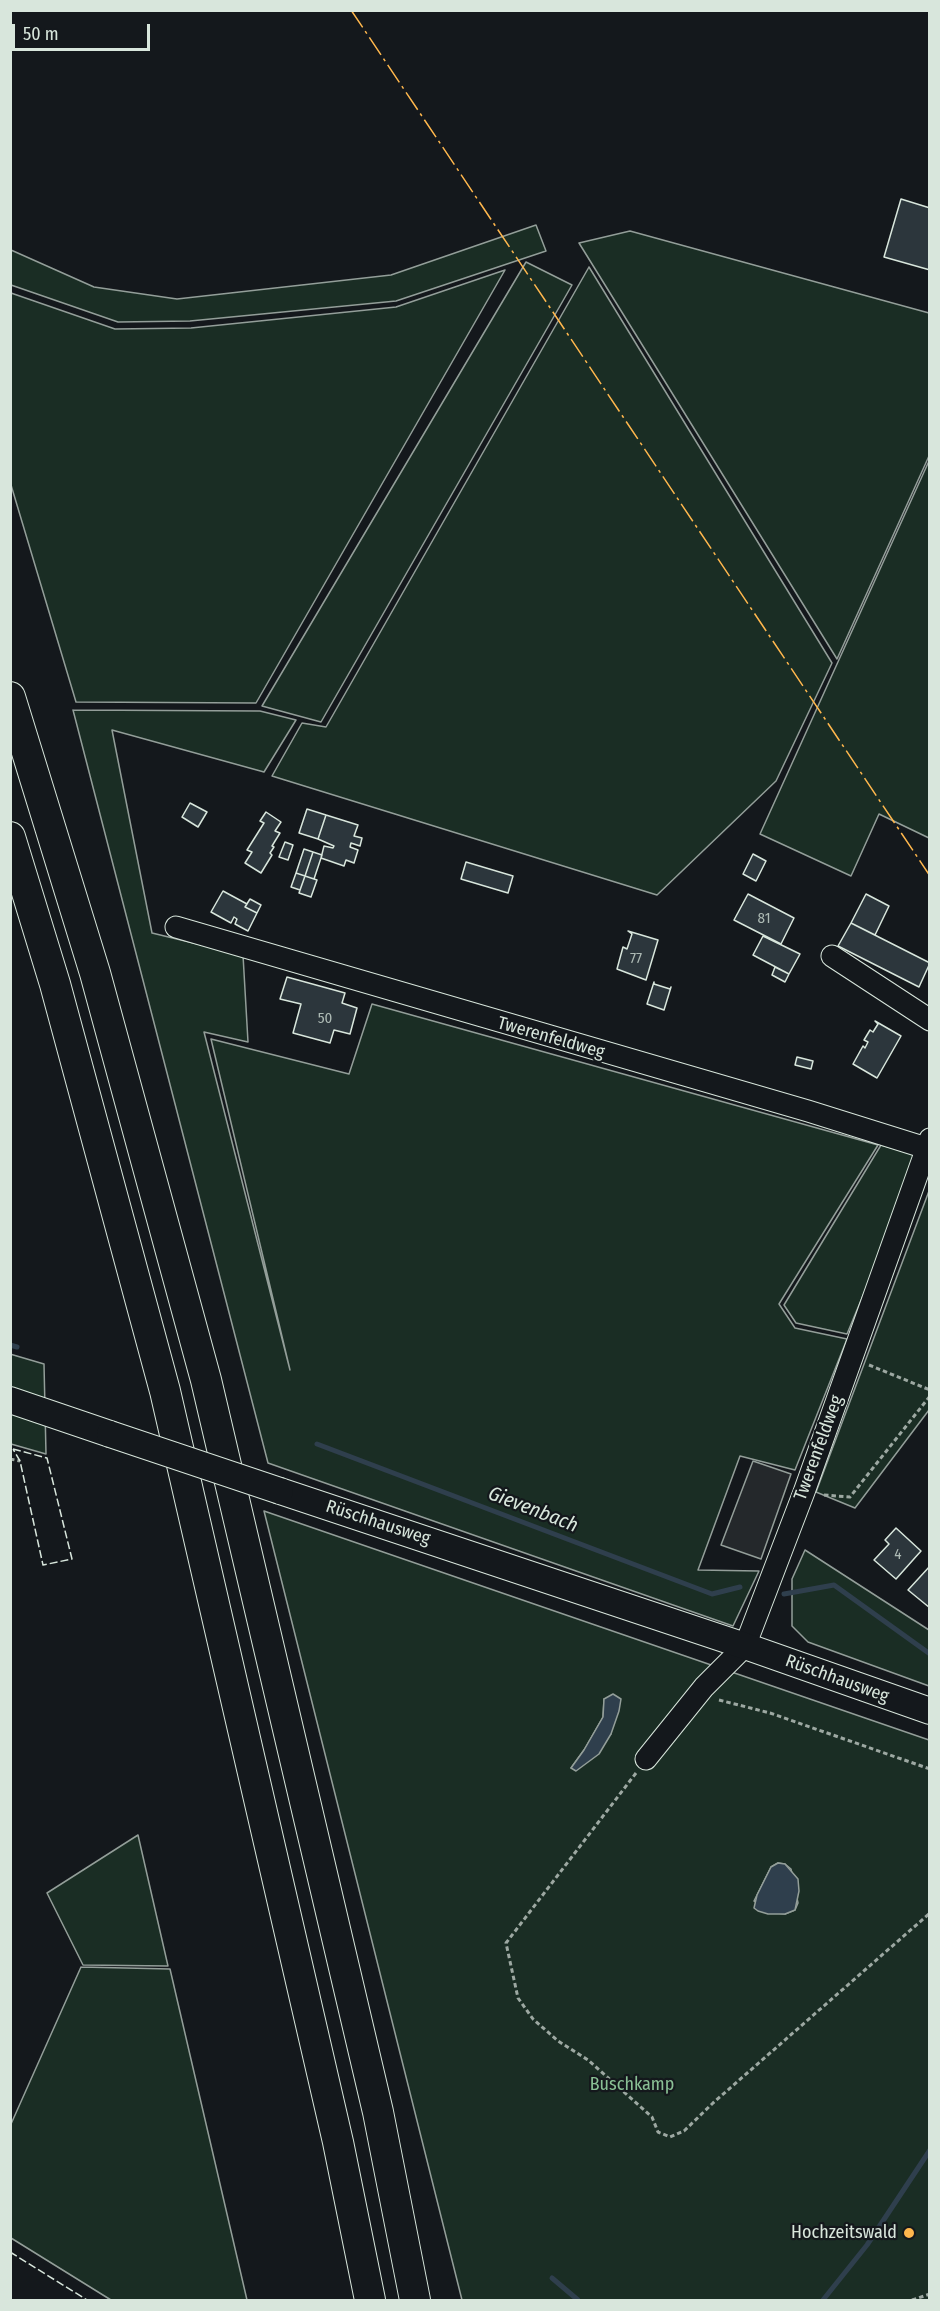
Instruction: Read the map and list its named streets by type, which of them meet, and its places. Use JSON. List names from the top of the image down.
{
  "streets": {
    "main road": ["Rüschhausweg"],
    "street": ["Twerenfeldweg"]
  },
  "crossings": [
    ["Twerenfeldweg", "Rüschhausweg"]
  ],
  "water": ["Gievenbach"],
  "parks": ["Buschkamp"],
  "places": ["Hochzeitswald"],
  "house_numbers": [
    "81",
    "77",
    "50",
    "4"
  ],
  "scale_bar": "50 m"
}
